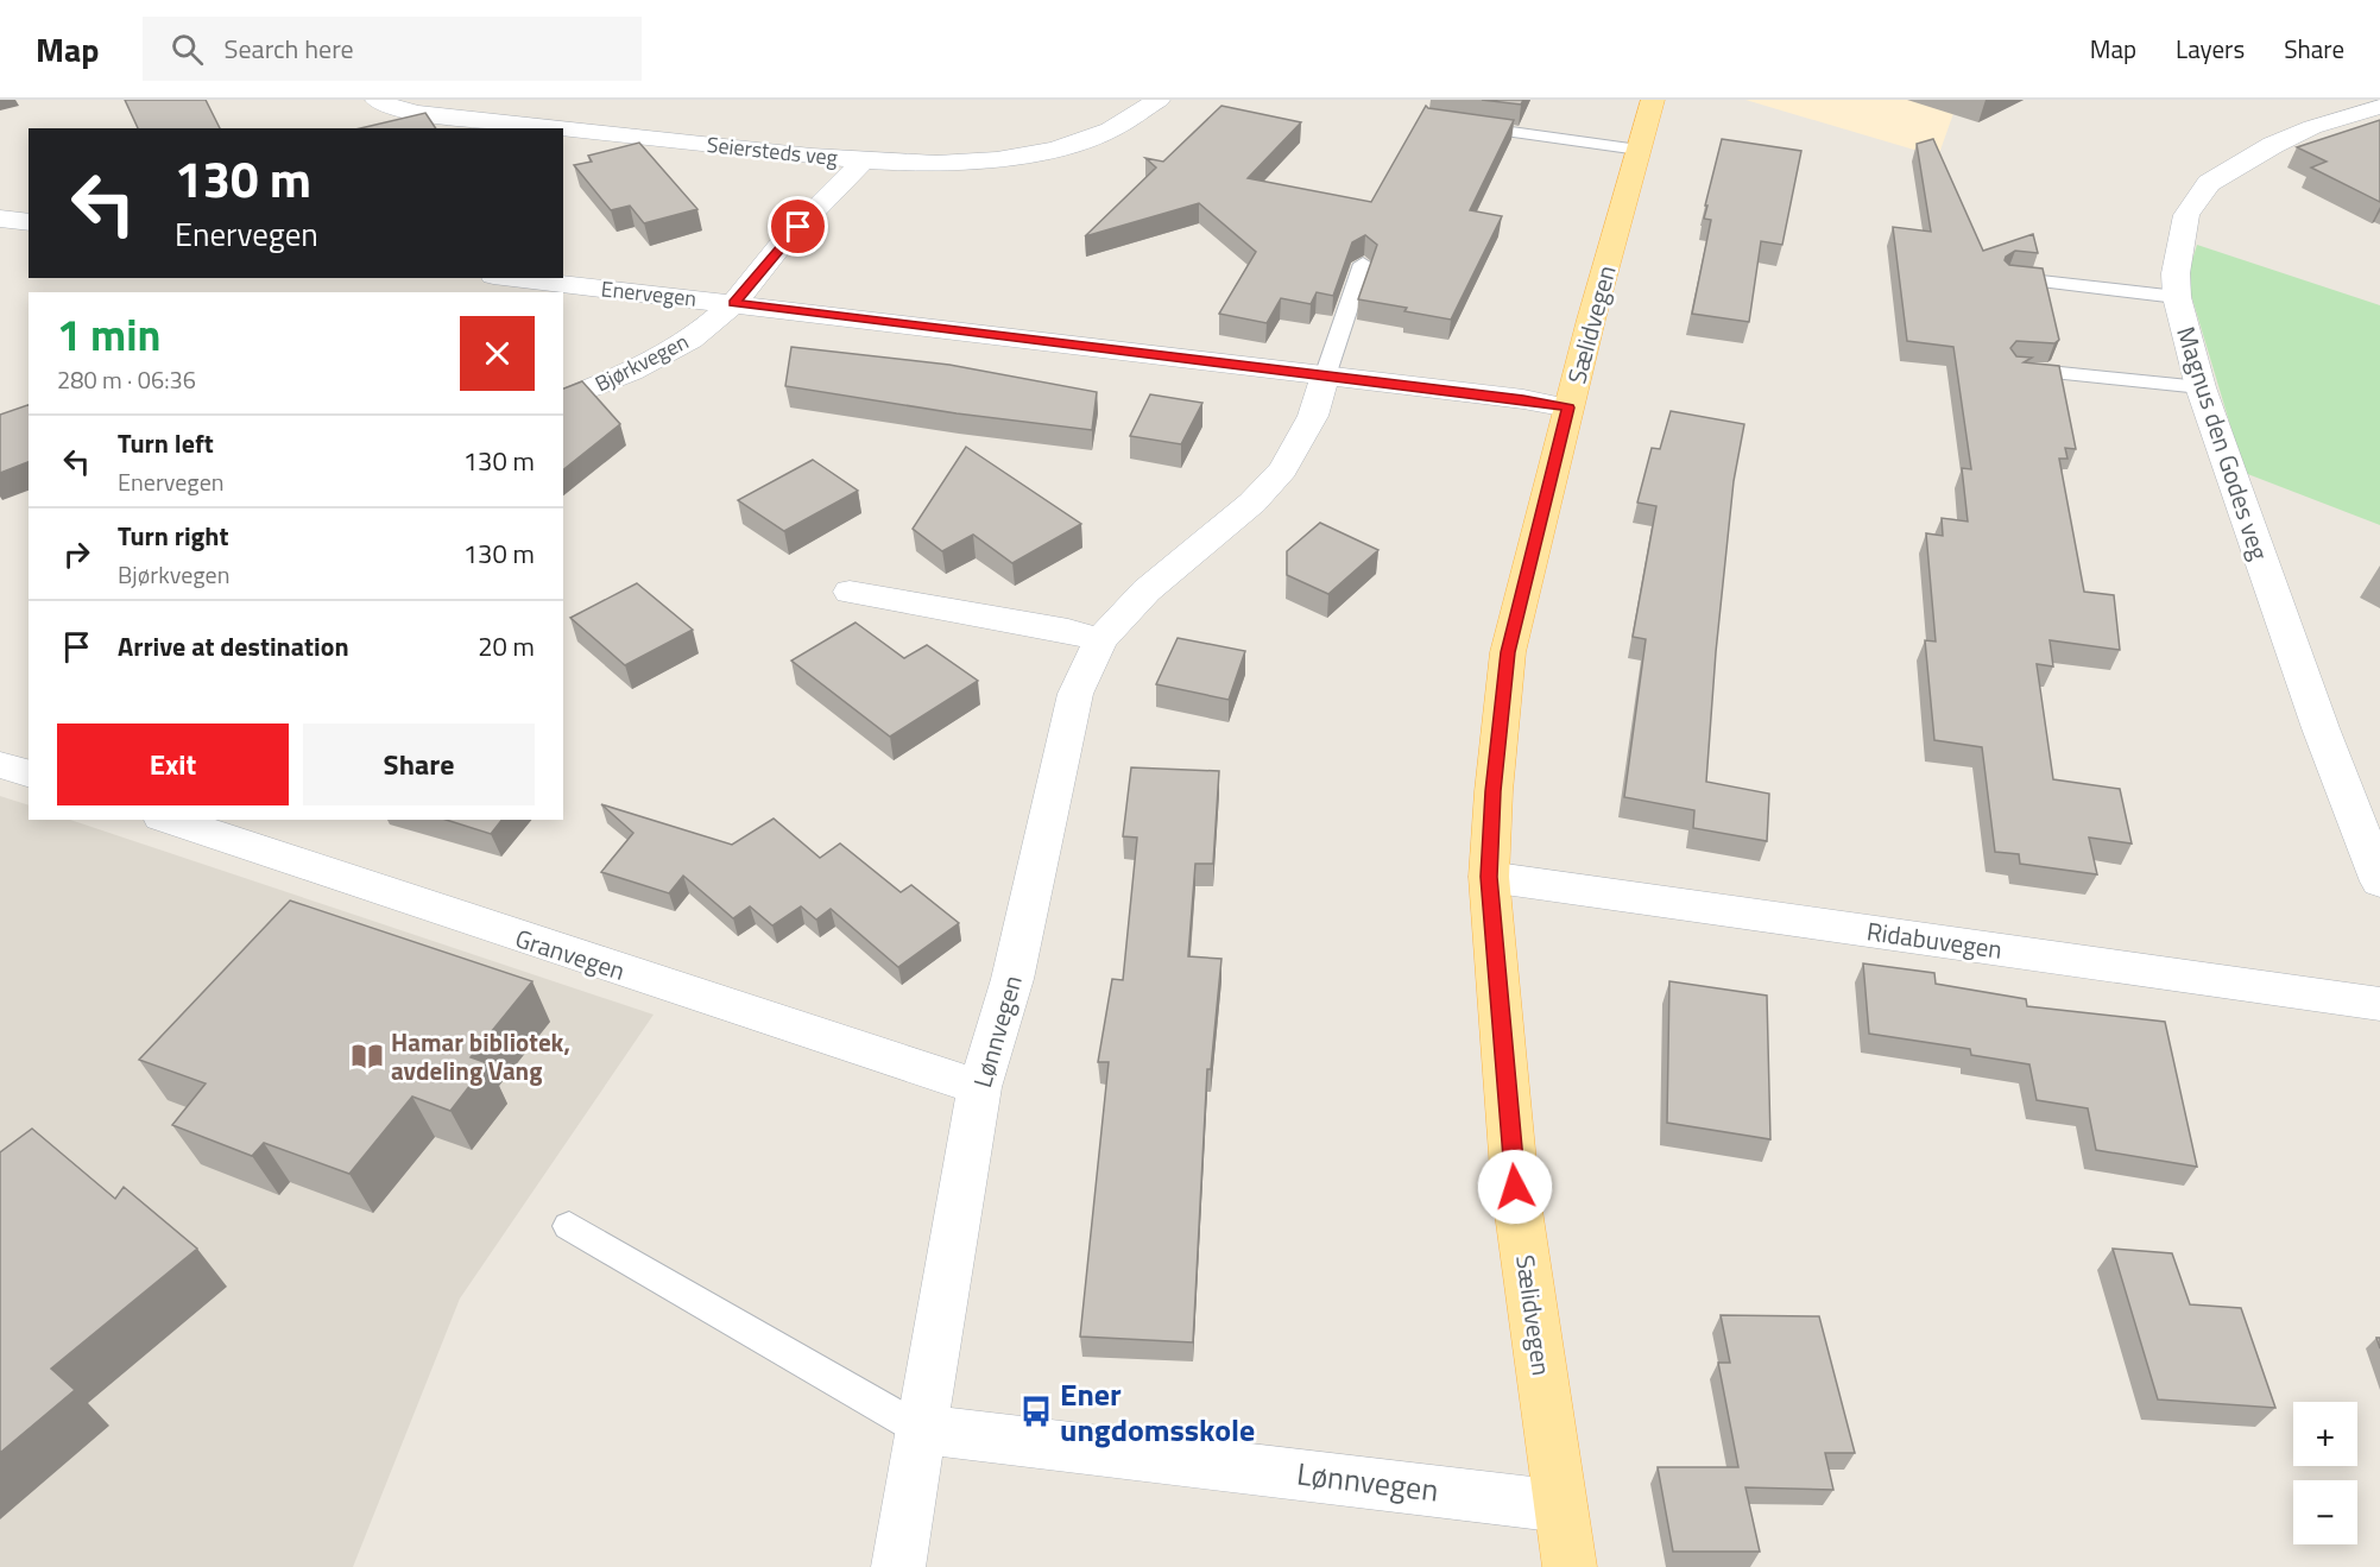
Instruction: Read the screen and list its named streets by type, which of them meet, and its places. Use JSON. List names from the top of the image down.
{
  "streets": {
    "main road": ["Sælidvegen"],
    "street": [
      "Seiersteds veg",
      "Enervegen",
      "Bjørkvegen",
      "Magnus den Godes veg",
      "Ridabuvegen",
      "Granvegen",
      "Lønnvegen"
    ]
  },
  "crossings": [
    ["Seiersteds veg", "Bjørkvegen"],
    ["Enervegen", "Sælidvegen"],
    ["Enervegen", "Bjørkvegen"],
    ["Enervegen", "Lønnvegen"],
    ["Sælidvegen", "Ridabuvegen"],
    ["Sælidvegen", "Lønnvegen"],
    ["Granvegen", "Lønnvegen"]
  ],
  "places": {
    "library": ["Hamar bibliotek, avdeling Vang"],
    "bus stop": ["Ener ungdomsskole"]
  },
  "page": {
    "header": "Map",
    "search": "Search here",
    "nav": ["Map", "Layers", "Share"],
    "turn": ["130 m", "Enervegen"],
    "heading": ["1 min", "280 m · 06:36"],
    "list": [
      {
        "name": "Turn left",
        "note": "Enervegen",
        "value": "130 m"
      },
      {
        "name": "Turn right",
        "note": "Bjørkvegen",
        "value": "130 m"
      },
      {
        "name": "Arrive at destination",
        "value": "20 m"
      }
    ],
    "buttons": ["Exit", "Share"],
    "map_buttons": ["+", "−"]
  }
}
